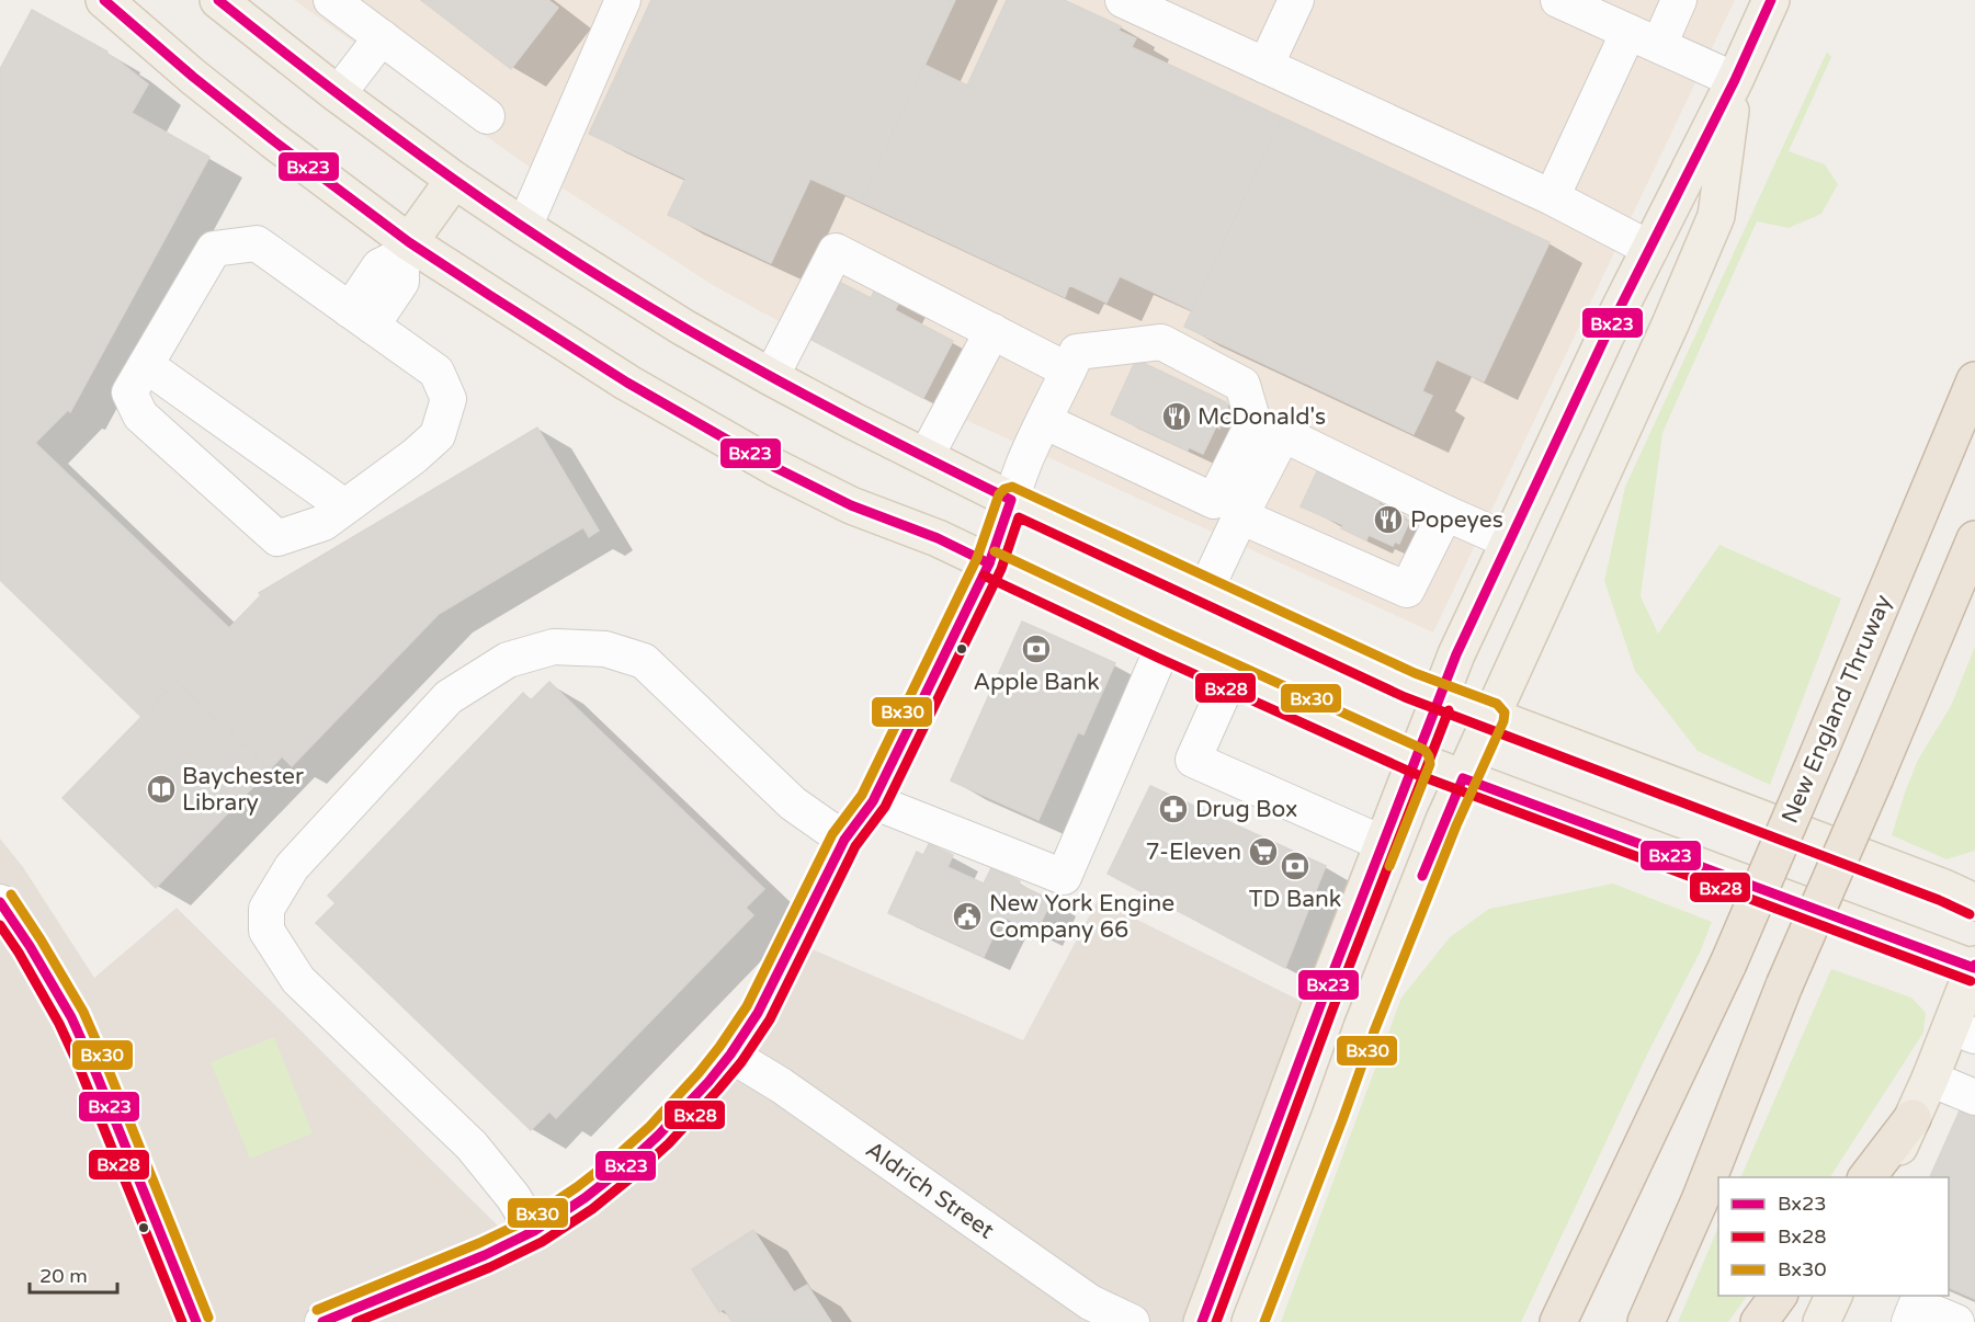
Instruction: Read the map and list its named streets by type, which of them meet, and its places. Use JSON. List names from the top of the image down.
{
  "streets": {
    "highway": ["New England Thruway"],
    "street": ["Aldrich Street"]
  },
  "places": {
    "restaurant": ["McDonald's", "Popeyes"],
    "bank": ["Apple Bank", "TD Bank"],
    "library": ["Baychester Library"],
    "pharmacy": ["Drug Box"],
    "supermarket": ["7-Eleven"],
    "public building": ["New York Engine Company 66"]
  },
  "lines": ["transit line Bx23", "transit line Bx30", "transit line Bx28"],
  "legend": ["Bx23", "Bx28", "Bx30"],
  "scale_bar": "20 m"
}
